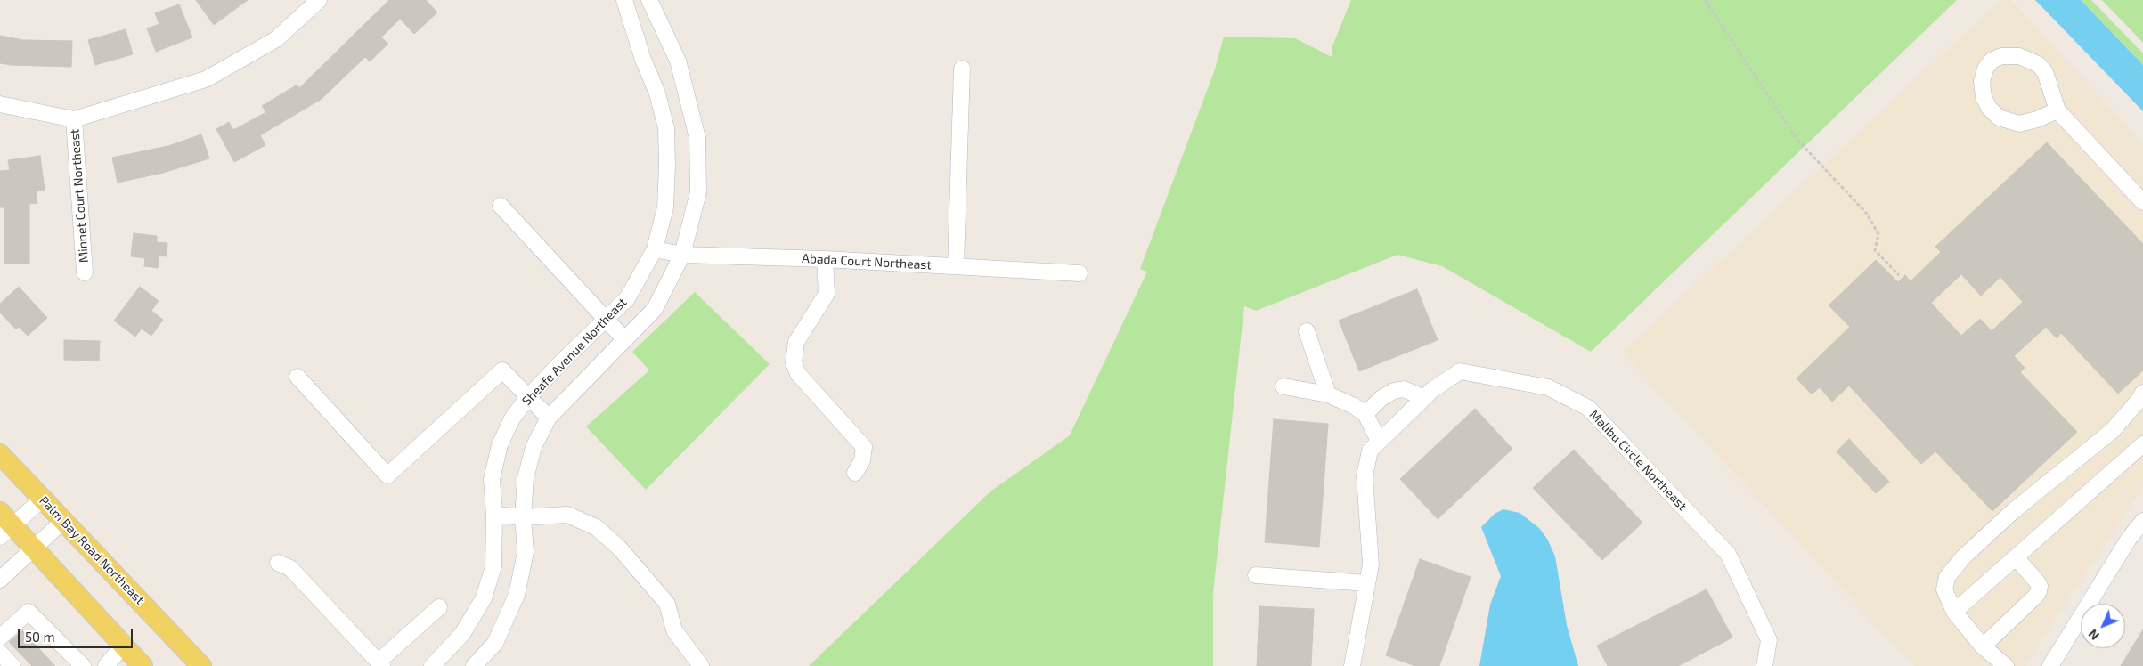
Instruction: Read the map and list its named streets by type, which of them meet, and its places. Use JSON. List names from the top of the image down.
{
  "streets": {
    "main road": ["Palm Bay Road Northeast"],
    "street": [
      "Minnet Court Northeast",
      "Abada Court Northeast",
      "Sheafe Avenue Northeast",
      "Malibu Circle Northeast"
    ]
  },
  "crossings": [
    ["Abada Court Northeast", "Sheafe Avenue Northeast"]
  ],
  "scale_bar": "50 m",
  "north": "bottom left"
}
